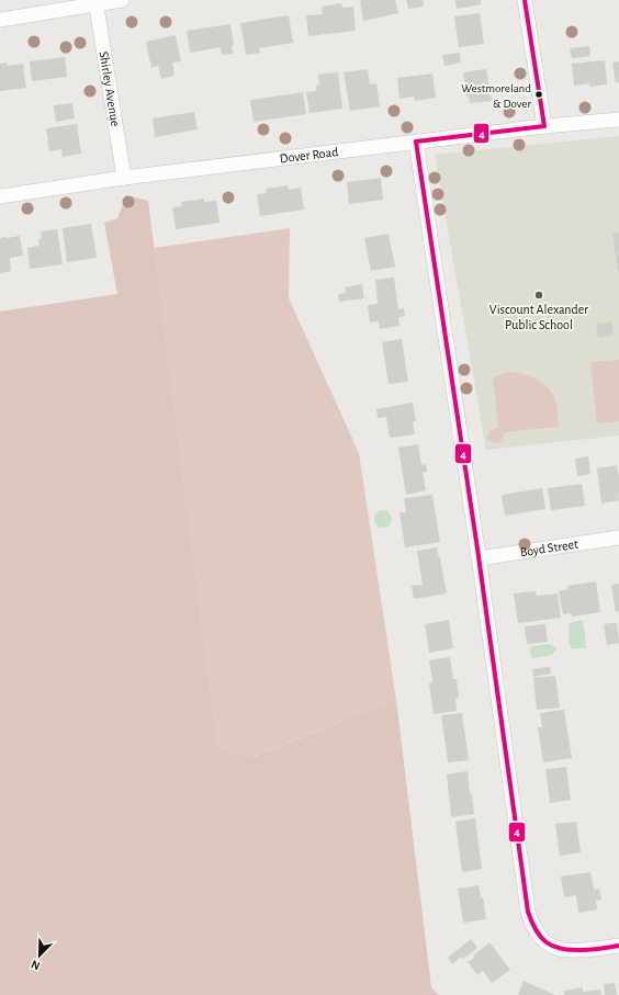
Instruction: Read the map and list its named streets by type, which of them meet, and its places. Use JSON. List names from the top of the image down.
{
  "streets": {
    "street": ["Shirley Avenue", "Dover Road", "Boyd Street"]
  },
  "crossings": [
    ["Shirley Avenue", "Dover Road"]
  ],
  "places": ["Westmoreland & Dover", "Viscount Alexander Public School"],
  "lines": ["transit line 4"],
  "north": "bottom left"
}
